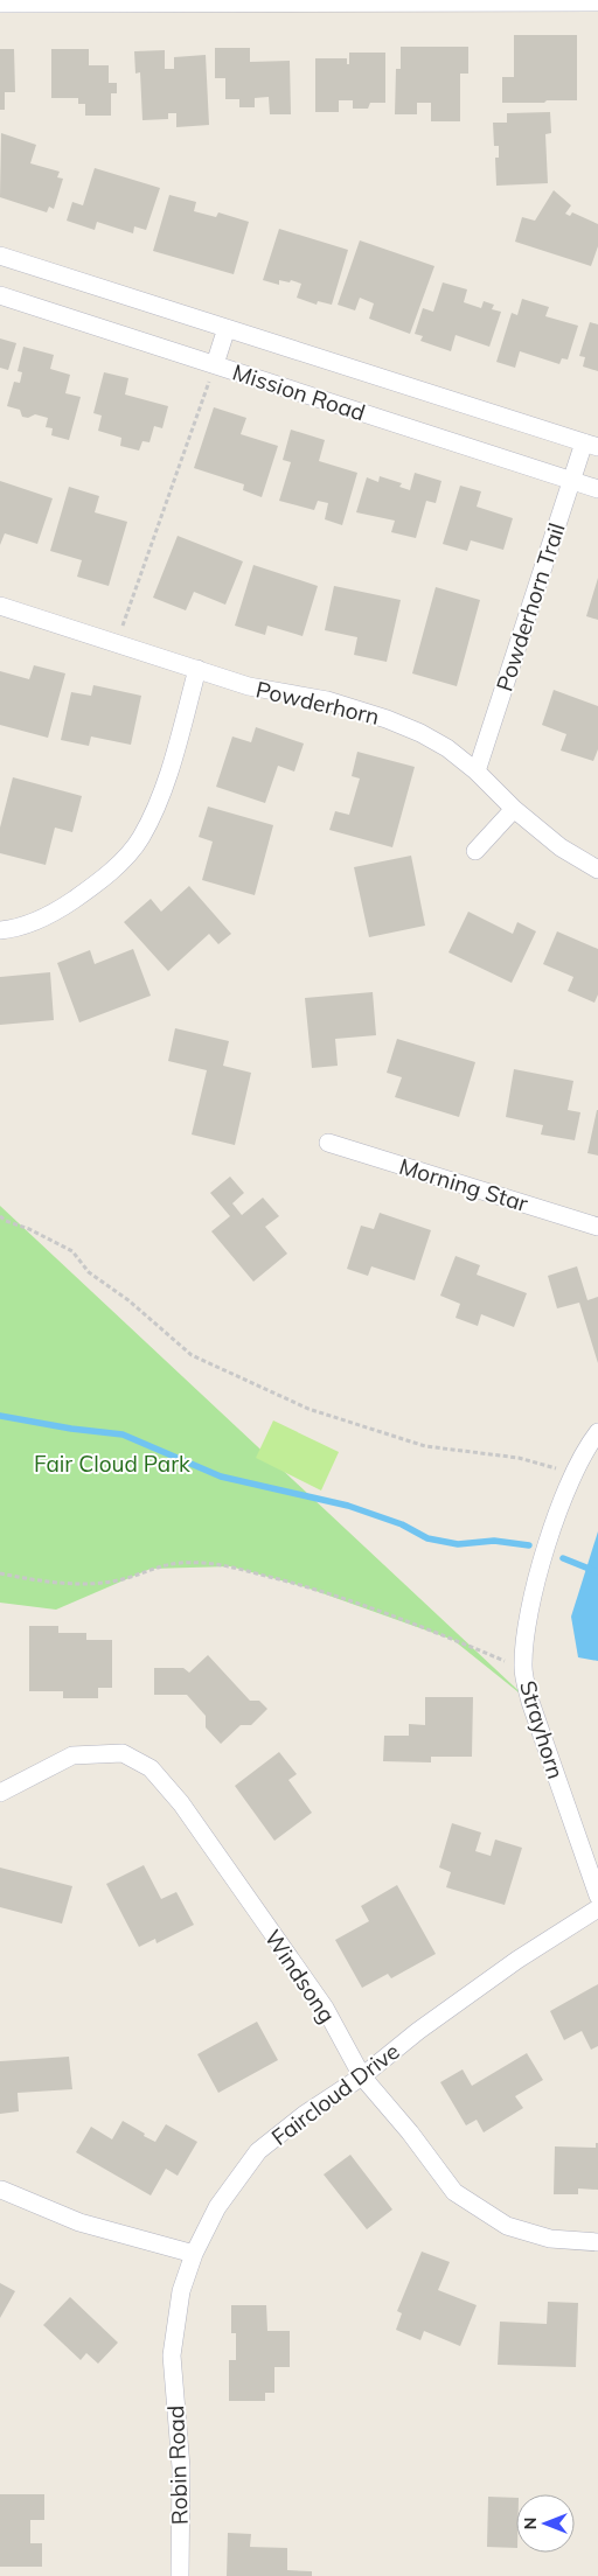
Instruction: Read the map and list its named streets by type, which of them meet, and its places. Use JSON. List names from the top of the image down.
{
  "streets": {
    "street": [
      "Mission Road",
      "Powderhorn Trail",
      "Powderhorn",
      "Morning Star",
      "Strayhorn",
      "Windsong",
      "Faircloud Drive",
      "Robin Road"
    ]
  },
  "crossings": [
    ["Mission Road", "Powderhorn Trail"],
    ["Powderhorn Trail", "Powderhorn"],
    ["Windsong", "Faircloud Drive"],
    ["Faircloud Drive", "Robin Road"]
  ],
  "parks": ["Fair Cloud Park"],
  "north": "left"
}
